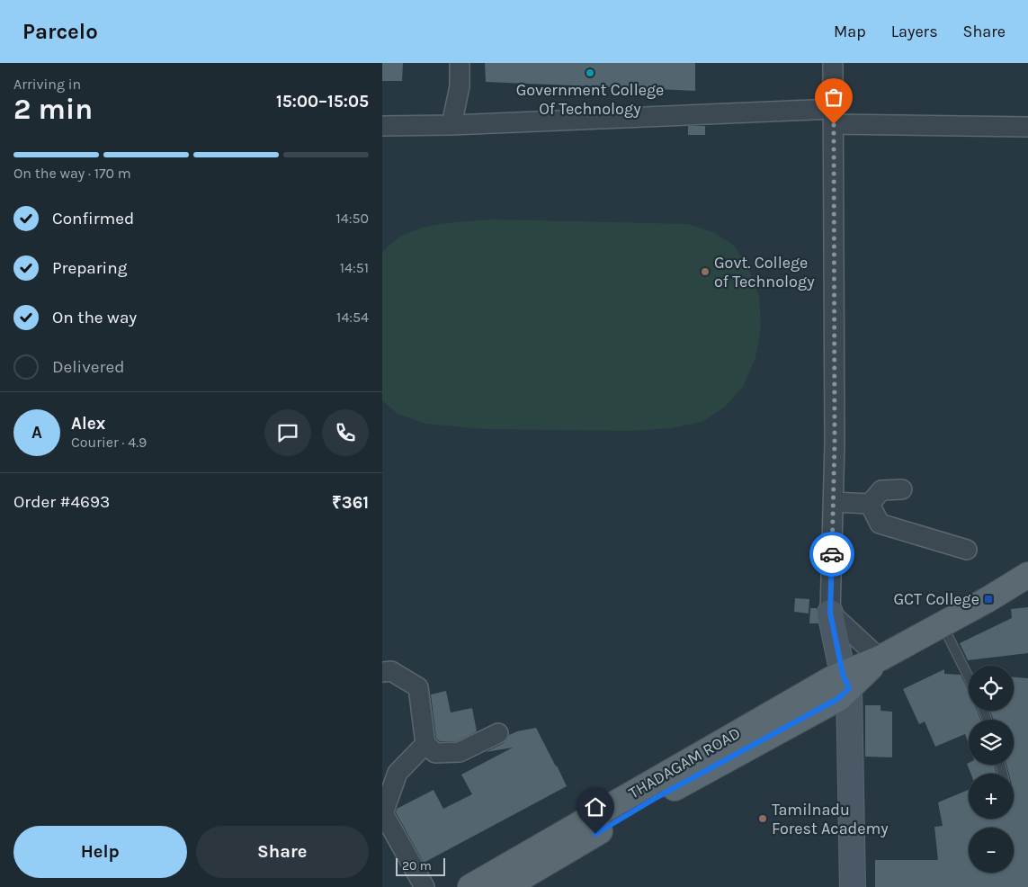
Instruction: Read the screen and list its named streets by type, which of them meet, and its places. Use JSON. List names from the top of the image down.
{
  "streets": {
    "main road": ["THADAGAM ROAD"]
  },
  "places": {
    "other": ["Government College Of Technology", "Govt. College of Technology", "Tamilnadu Forest Academy"],
    "transit": ["GCT College"]
  },
  "scale_bar": "20 m",
  "page": {
    "header": "Parcelo",
    "nav": ["Map", "Layers", "Share"],
    "heading": ["2 min", "Arriving in", "15:00–15:05"],
    "panel": [
      "Alex",
      "Courier · 4.9",
      "Order #4693",
      "₹361"
    ],
    "bar": "On the way · 170 m",
    "list": [
      ["Confirmed", "14:50"],
      ["Preparing", "14:51"],
      ["On the way", "14:54"],
      "Delivered"
    ],
    "round": "A",
    "map_buttons": ["+", "−"],
    "buttons": ["Help", "Share"],
    "scale": "20 m"
  }
}
